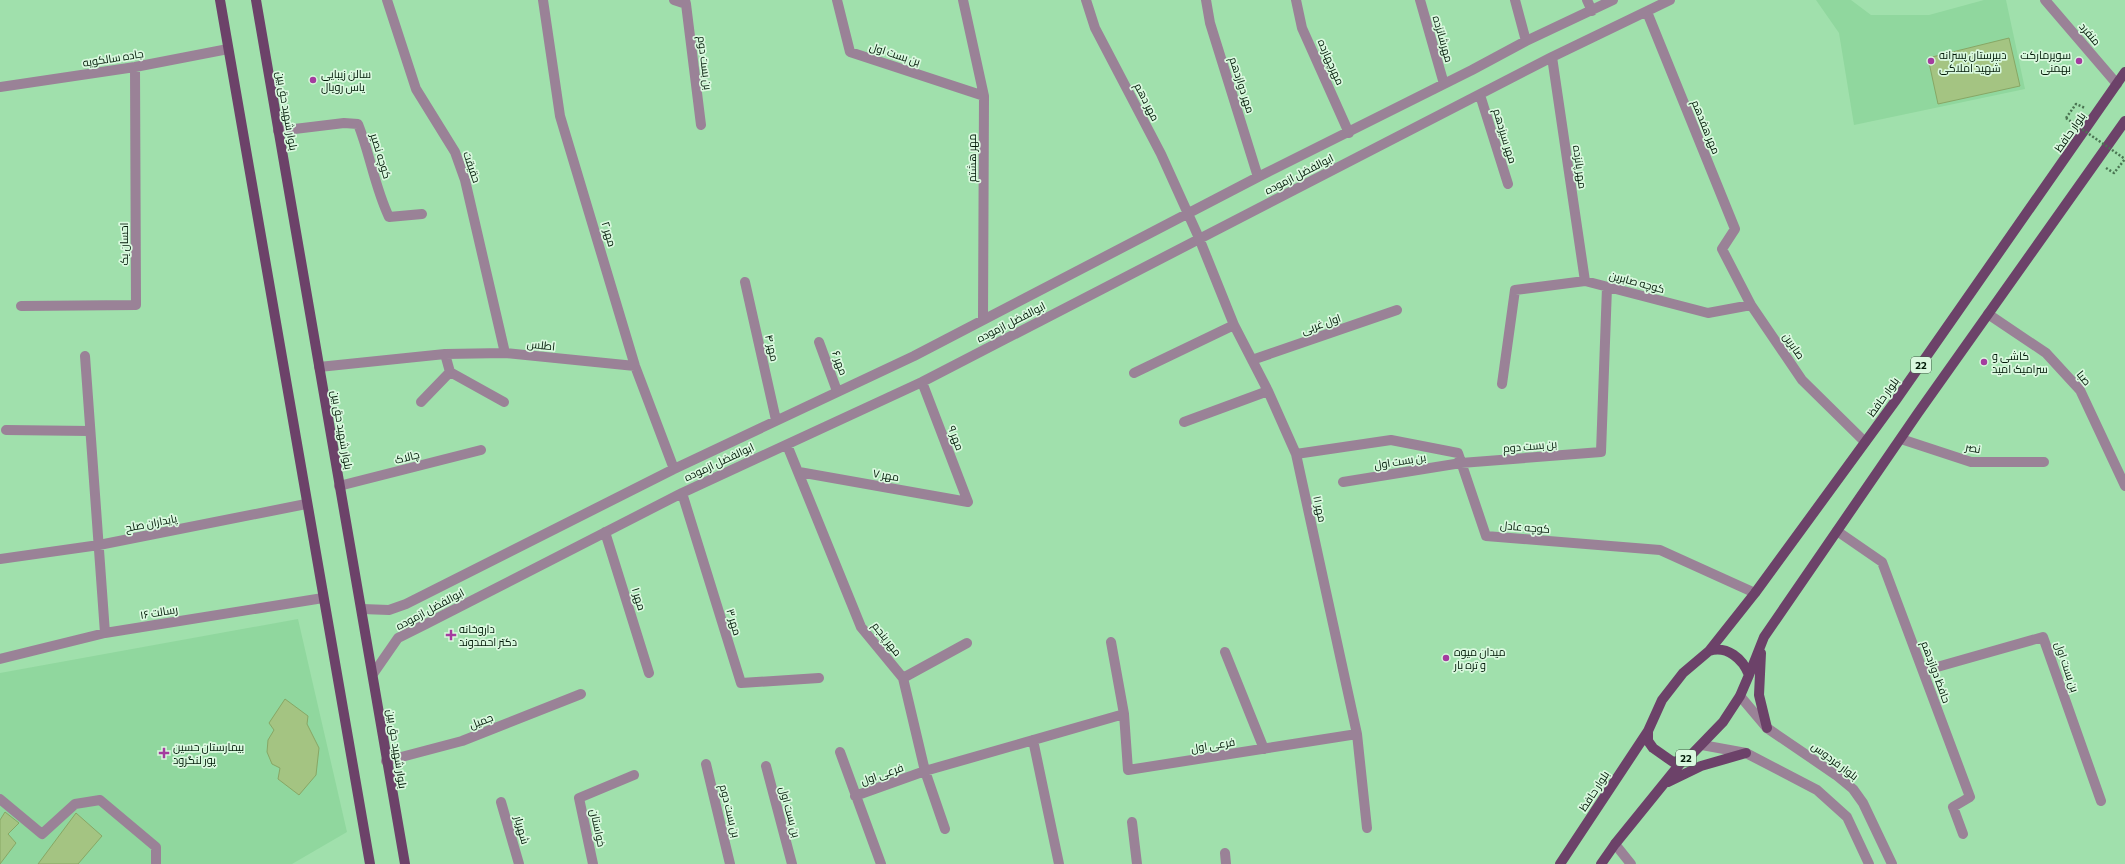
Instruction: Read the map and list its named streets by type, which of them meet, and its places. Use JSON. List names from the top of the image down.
{
  "streets": {
    "main road": ["بلوار شهید حق بین", "بلوار حافظ", "22"],
    "street": [
      "منفرد",
      "مهرشانزده",
      "بن بست اول",
      "جاده سالکویه",
      "مهرچهارده",
      "بن بست دوم",
      "مهر دوازدهم",
      "مهر دهم",
      "مهر هفدهم",
      "مهر سیزدهم",
      "کوچه نصیر",
      "مهر هشتم",
      "حقیقت",
      "مهر پانزده",
      "ابوالفضل ازموده",
      "مهر ۲",
      "احسان یک",
      "کوچه صابرین",
      "اول غربی",
      "اطلس",
      "صابرین",
      "مهر ۴",
      "مهر ۶",
      "صبا",
      "مهر ۹",
      "نصر",
      "چالاک",
      "مهر ۷",
      "مهر ۱۱",
      "پایداران صلح",
      "کوچه عادل",
      "مهر ۱",
      "رسالت ۱۶",
      "مهر ۳",
      "مهر پنجم",
      "حافظ دوازدهم",
      "جمیل",
      "فرعی اول",
      "بلوار فردوس",
      "خواستان",
      "شهریار"
    ]
  },
  "crossings": [
    ["منفرد", "بلوار حافظ"],
    ["مهرشانزده", "ابوالفضل ازموده"],
    ["بن بست اول", "بن بست دوم"],
    ["بن بست اول", "مهر هشتم"],
    ["بن بست اول", "کوچه عادل"],
    ["بن بست اول", "حافظ دوازدهم"],
    ["جاده سالکویه", "احسان یک"],
    ["مهرچهارده", "ابوالفضل ازموده"],
    ["بن بست دوم", "کوچه صابرین"],
    ["بن بست دوم", "کوچه عادل"],
    ["مهر دوازدهم", "ابوالفضل ازموده"],
    ["مهر دهم", "ابوالفضل ازموده"],
    ["مهر دهم", "مهر ۱۱"],
    ["بلوار شهید حق بین", "کوچه نصیر"],
    ["بلوار شهید حق بین", "ابوالفضل ازموده"],
    ["بلوار شهید حق بین", "اطلس"],
    ["بلوار شهید حق بین", "چالاک"],
    ["بلوار شهید حق بین", "جمیل"],
    ["مهر هفدهم", "ابوالفضل ازموده"],
    ["مهر هفدهم", "صابرین"],
    ["بلوار حافظ", "صابرین"],
    ["بلوار حافظ", "22"],
    ["بلوار حافظ", "کوچه عادل"],
    ["مهر سیزدهم", "ابوالفضل ازموده"],
    ["مهر هشتم", "ابوالفضل ازموده"],
    ["حقیقت", "اطلس"],
    ["مهر پانزده", "ابوالفضل ازموده"],
    ["مهر پانزده", "کوچه صابرین"],
    ["ابوالفضل ازموده", "مهر ۲"],
    ["ابوالفضل ازموده", "مهر ۴"],
    ["ابوالفضل ازموده", "مهر ۶"],
    ["ابوالفضل ازموده", "مهر ۹"],
    ["ابوالفضل ازموده", "مهر ۱۱"],
    ["ابوالفضل ازموده", "مهر ۱"],
    ["ابوالفضل ازموده", "مهر ۳"],
    ["ابوالفضل ازموده", "مهر پنجم"],
    ["مهر ۲", "اطلس"],
    ["کوچه صابرین", "صابرین"],
    ["اول غربی", "مهر ۱۱"],
    ["22", "صبا"],
    ["22", "نصر"],
    ["22", "حافظ دوازدهم"],
    ["22", "بلوار فردوس"],
    ["مهر ۹", "مهر ۷"],
    ["مهر ۷", "مهر پنجم"],
    ["مهر ۱۱", "کوچه عادل"],
    ["مهر ۱۱", "فرعی اول"],
    ["مهر پنجم", "فرعی اول"]
  ],
  "places": {
    "other": [
      "دبیرستان پسرانه شهید املاکی",
      "سوپرمارکت بهمنی",
      "سالن زیبایی یاس رویال",
      "کاشی و سرامیک امید",
      "میدان میوه و تره بار"
    ],
    "health": ["داروخانه دکتر احمدوند", "بیمارستان حسین پور لنگرود"]
  }
}
